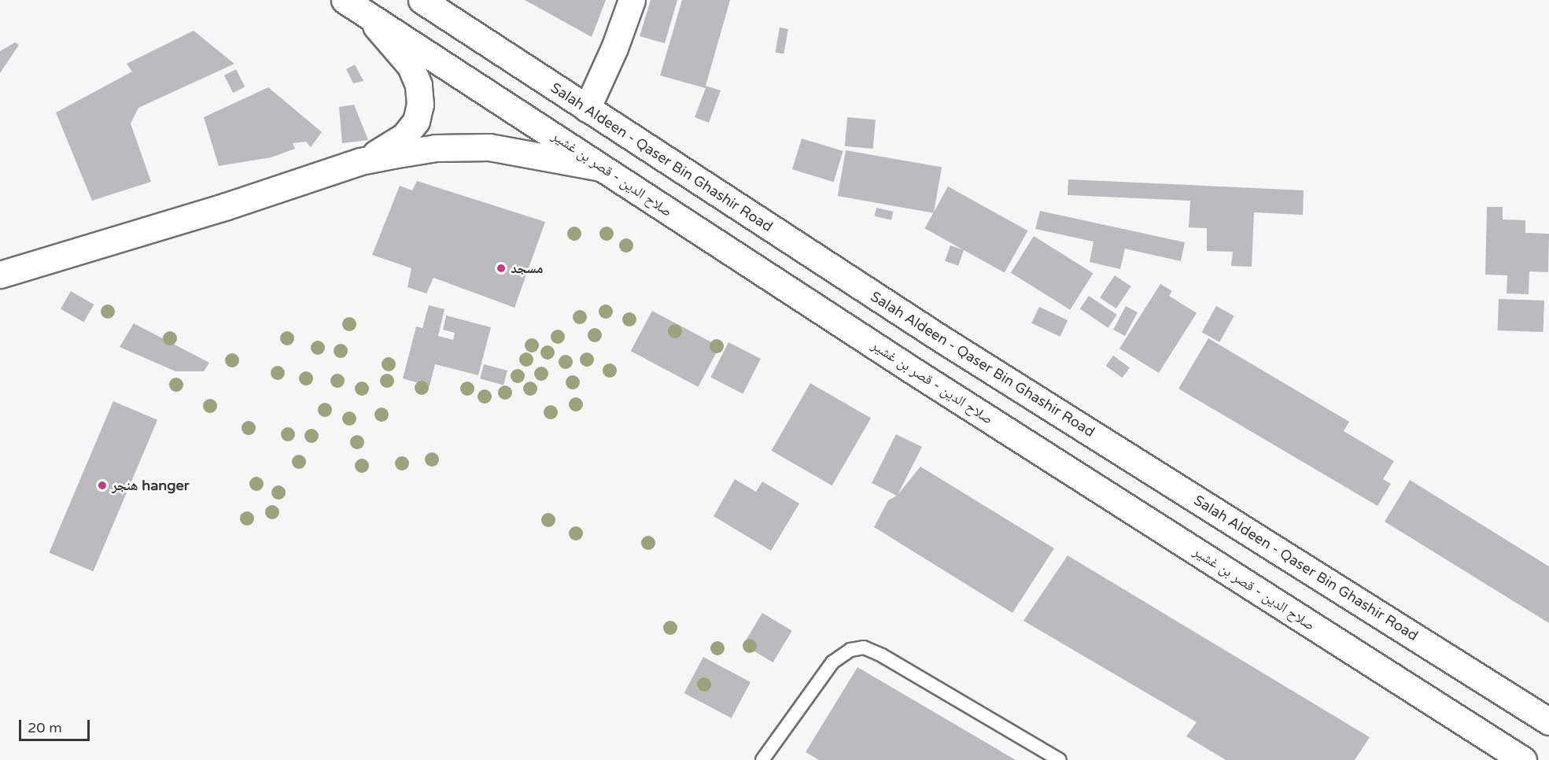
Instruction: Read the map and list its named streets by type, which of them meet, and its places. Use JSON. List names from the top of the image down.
{
  "streets": {
    "main road": ["Salah Aldeen - Qaser Bin Ghashir Road", "صلاح الدين - قصر بن غشير"]
  },
  "places": ["مسجد", "هنجر hanger"],
  "scale_bar": "20 m"
}
